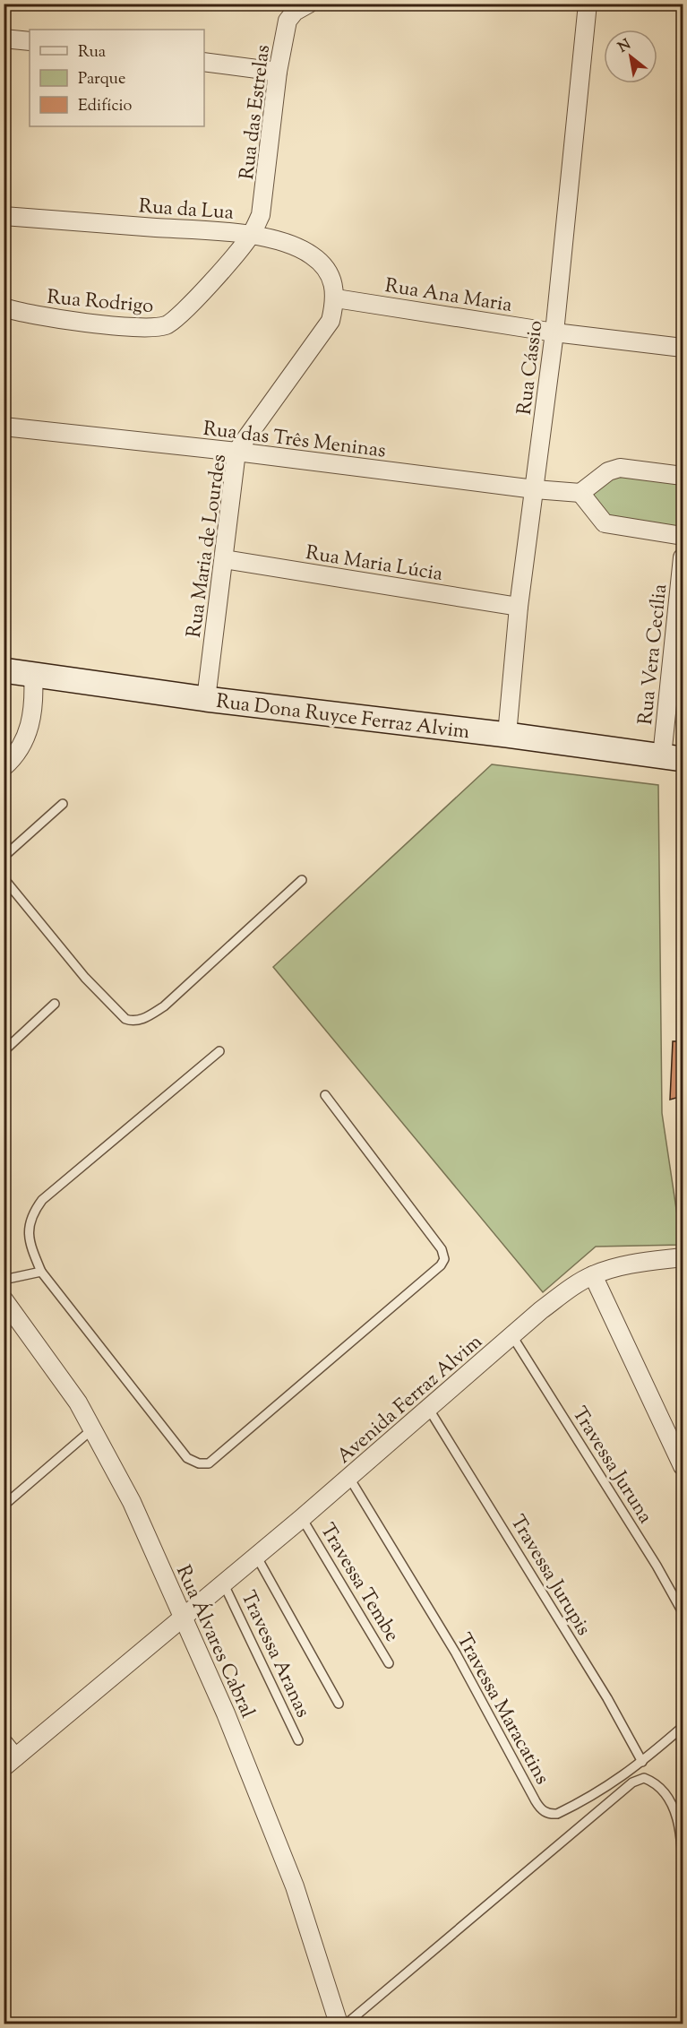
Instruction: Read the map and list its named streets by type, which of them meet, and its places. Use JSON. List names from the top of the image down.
{
  "streets": {
    "main road": ["Rua Dona Ruyce Ferraz Alvim"],
    "street": [
      "Rua das Estrelas",
      "Rua da Lua",
      "Rua Ana Maria",
      "Rua Rodrigo",
      "Rua Cássio",
      "Rua das Três Meninas",
      "Rua Maria de Lourdes",
      "Rua Maria Lúcia",
      "Rua Vera Cecília",
      "Avenida Ferraz Alvim",
      "Rua Álvares Cabral"
    ],
    "lane": [
      "Travessa Juruna",
      "Travessa Jurupis",
      "Travessa Tembe",
      "Travessa Aranas",
      "Travessa Maracatins"
    ]
  },
  "crossings": [
    ["Rua das Estrelas", "Rua da Lua"],
    ["Rua das Estrelas", "Rua Rodrigo"],
    ["Rua da Lua", "Rua Ana Maria"],
    ["Rua da Lua", "Rua Rodrigo"],
    ["Rua da Lua", "Rua Maria de Lourdes"],
    ["Rua Ana Maria", "Rua Cássio"],
    ["Rua Ana Maria", "Rua Maria de Lourdes"],
    ["Rua Cássio", "Rua das Três Meninas"],
    ["Rua Cássio", "Rua Maria Lúcia"],
    ["Rua Cássio", "Rua Dona Ruyce Ferraz Alvim"],
    ["Rua das Três Meninas", "Rua Maria de Lourdes"],
    ["Rua Maria de Lourdes", "Rua Maria Lúcia"],
    ["Rua Maria de Lourdes", "Rua Dona Ruyce Ferraz Alvim"],
    ["Rua Vera Cecília", "Rua Dona Ruyce Ferraz Alvim"],
    ["Avenida Ferraz Alvim", "Travessa Juruna"],
    ["Avenida Ferraz Alvim", "Travessa Jurupis"],
    ["Avenida Ferraz Alvim", "Travessa Tembe"],
    ["Avenida Ferraz Alvim", "Rua Álvares Cabral"],
    ["Avenida Ferraz Alvim", "Travessa Aranas"],
    ["Avenida Ferraz Alvim", "Travessa Maracatins"],
    ["Travessa Jurupis", "Travessa Maracatins"]
  ],
  "legend": ["Rua", "Parque", "Edifício"],
  "north": "top left"
}
